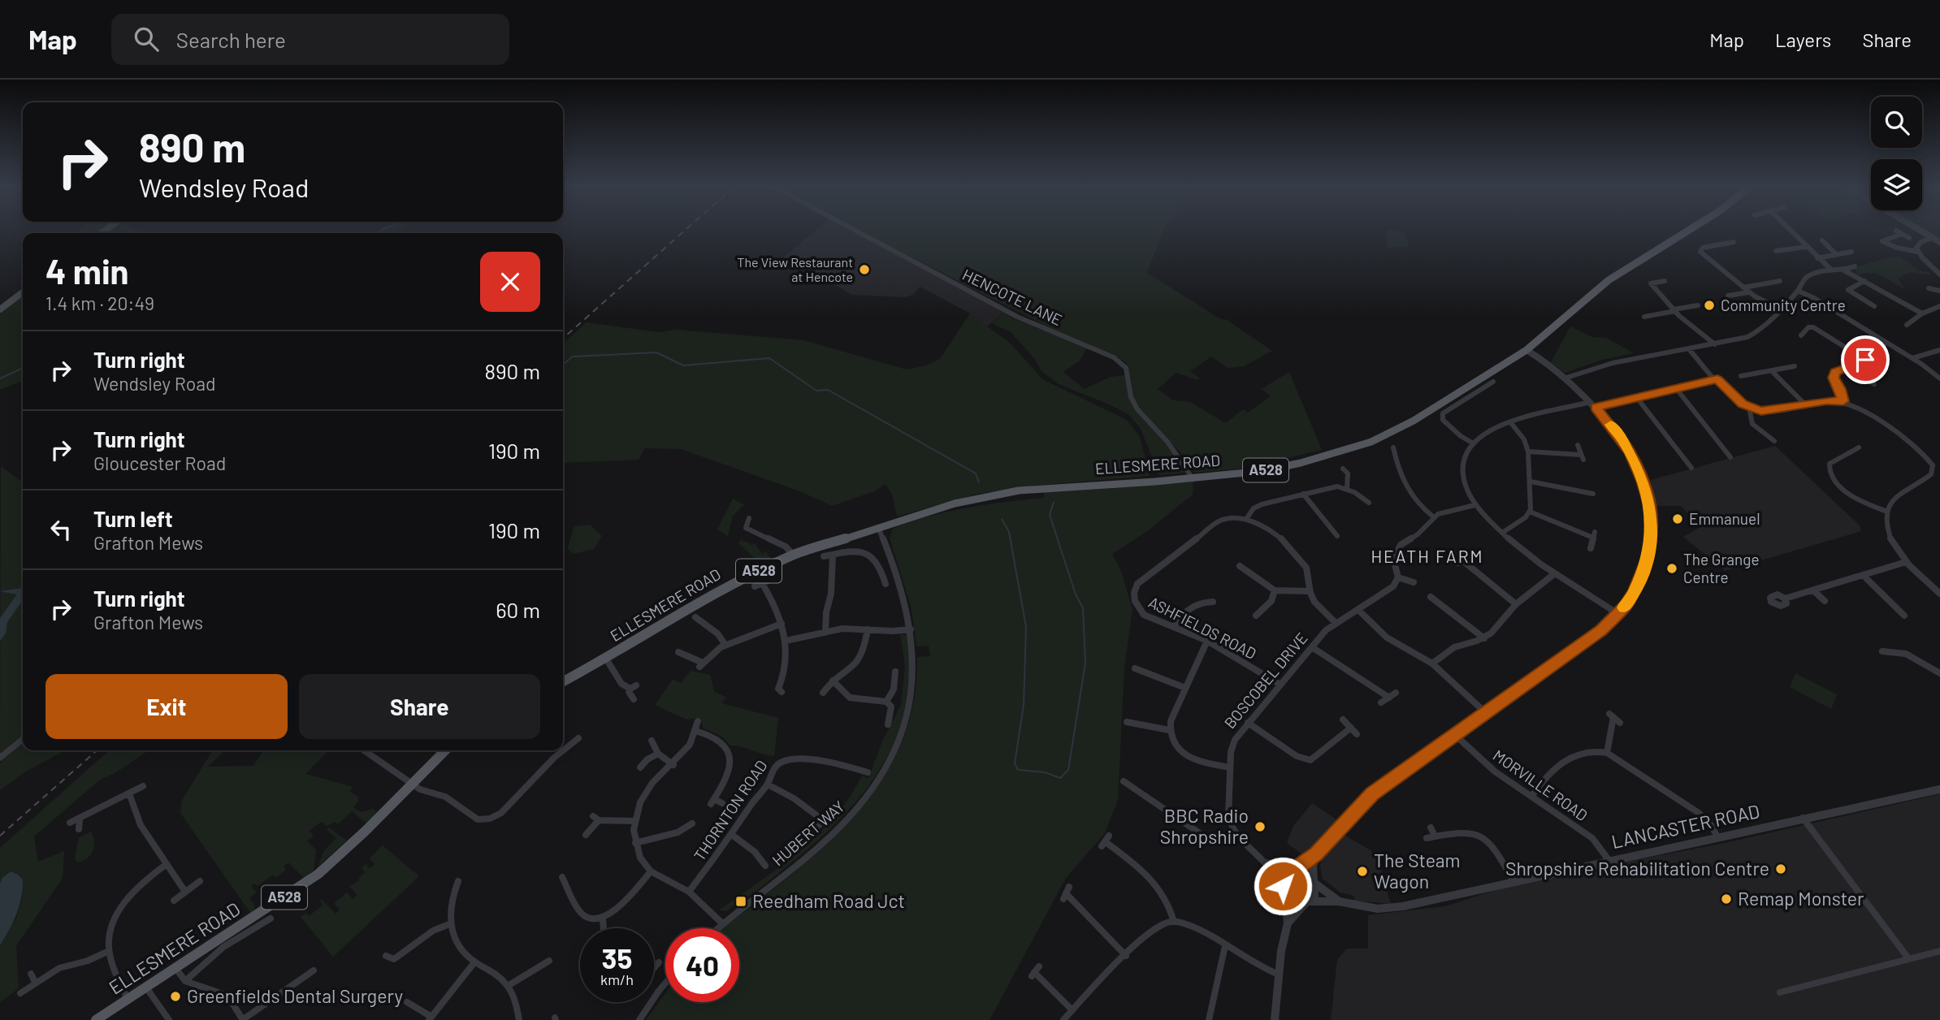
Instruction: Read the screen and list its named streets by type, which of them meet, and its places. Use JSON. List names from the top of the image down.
{
  "streets": {
    "main road": ["ELLESMERE ROAD", "A528"],
    "street": [
      "HENCOTE LANE",
      "ASHFIELDS ROAD",
      "BOSCOBEL DRIVE",
      "MORVILLE ROAD",
      "THORNTON ROAD",
      "LANCASTER ROAD",
      "HUBERT WAY"
    ]
  },
  "crossings": [
    ["HENCOTE LANE", "ELLESMERE ROAD"],
    ["ELLESMERE ROAD", "HUBERT WAY"],
    ["ASHFIELDS ROAD", "BOSCOBEL DRIVE"],
    ["MORVILLE ROAD", "LANCASTER ROAD"]
  ],
  "districts": ["HEATH FARM"],
  "places": {
    "other": [
      "The View Restaurant at Hencote",
      "Community Centre",
      "Emmanuel",
      "The Grange Centre",
      "BBC Radio Shropshire",
      "Shropshire Rehabilitation Centre",
      "The Steam Wagon",
      "Remap Monster",
      "Greenfields Dental Surgery"
    ],
    "transit": ["Reedham Road Jct"]
  },
  "page": {
    "header": "Map",
    "search": "Search here",
    "nav": ["Map", "Layers", "Share"],
    "turn": ["890 m", "Wendsley Road"],
    "heading": ["4 min", "1.4 km · 20:49"],
    "list": [
      {
        "name": "Turn right",
        "note": "Wendsley Road",
        "value": "890 m"
      },
      {
        "name": "Turn right",
        "note": "Gloucester Road",
        "value": "190 m"
      },
      {
        "name": "Turn left",
        "note": "Grafton Mews",
        "value": "190 m"
      },
      {
        "name": "Turn right",
        "note": "Grafton Mews",
        "value": "60 m"
      }
    ],
    "buttons": ["Exit", "Share"],
    "speed": "35 km/h",
    "limit": "40"
  }
}
